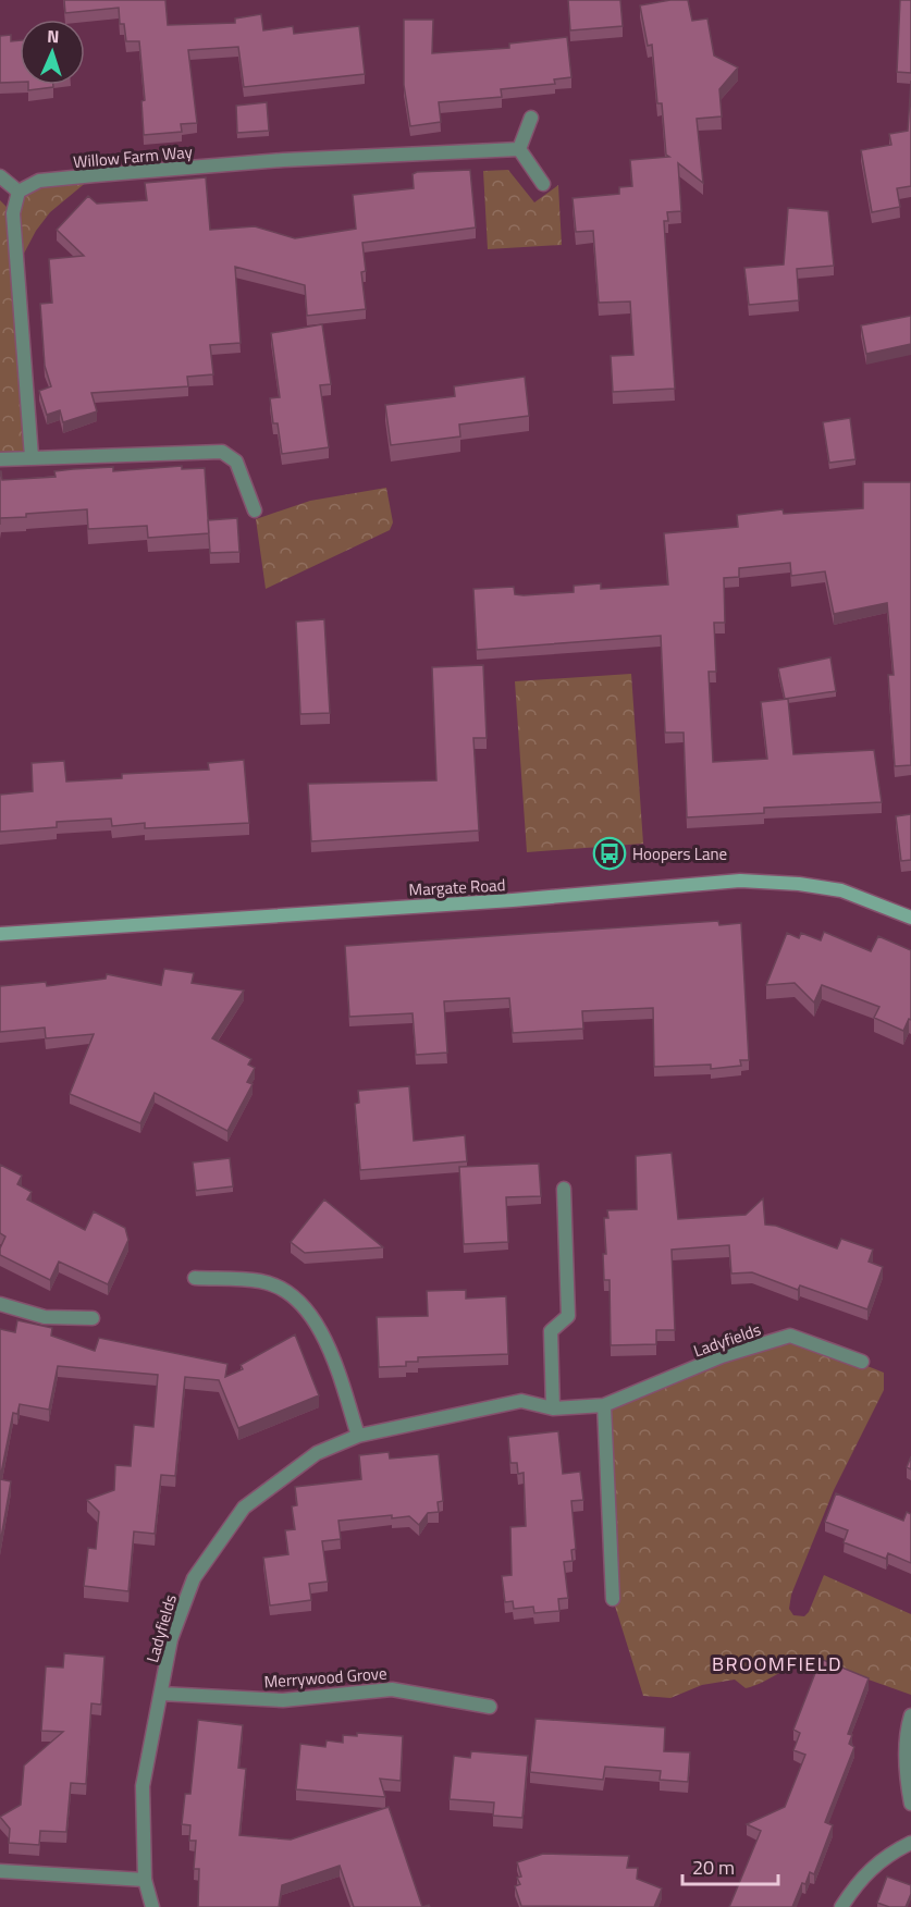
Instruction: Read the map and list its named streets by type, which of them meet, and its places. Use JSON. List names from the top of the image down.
{
  "streets": {
    "street": [
      "Willow Farm Way",
      "Margate Road",
      "Ladyfields",
      "Merrywood Grove"
    ]
  },
  "crossings": [
    ["Ladyfields", "Merrywood Grove"]
  ],
  "districts": ["BROOMFIELD"],
  "places": {
    "bus stop": ["Hoopers Lane"]
  },
  "scale_bar": "20 m",
  "north": "top"
}
